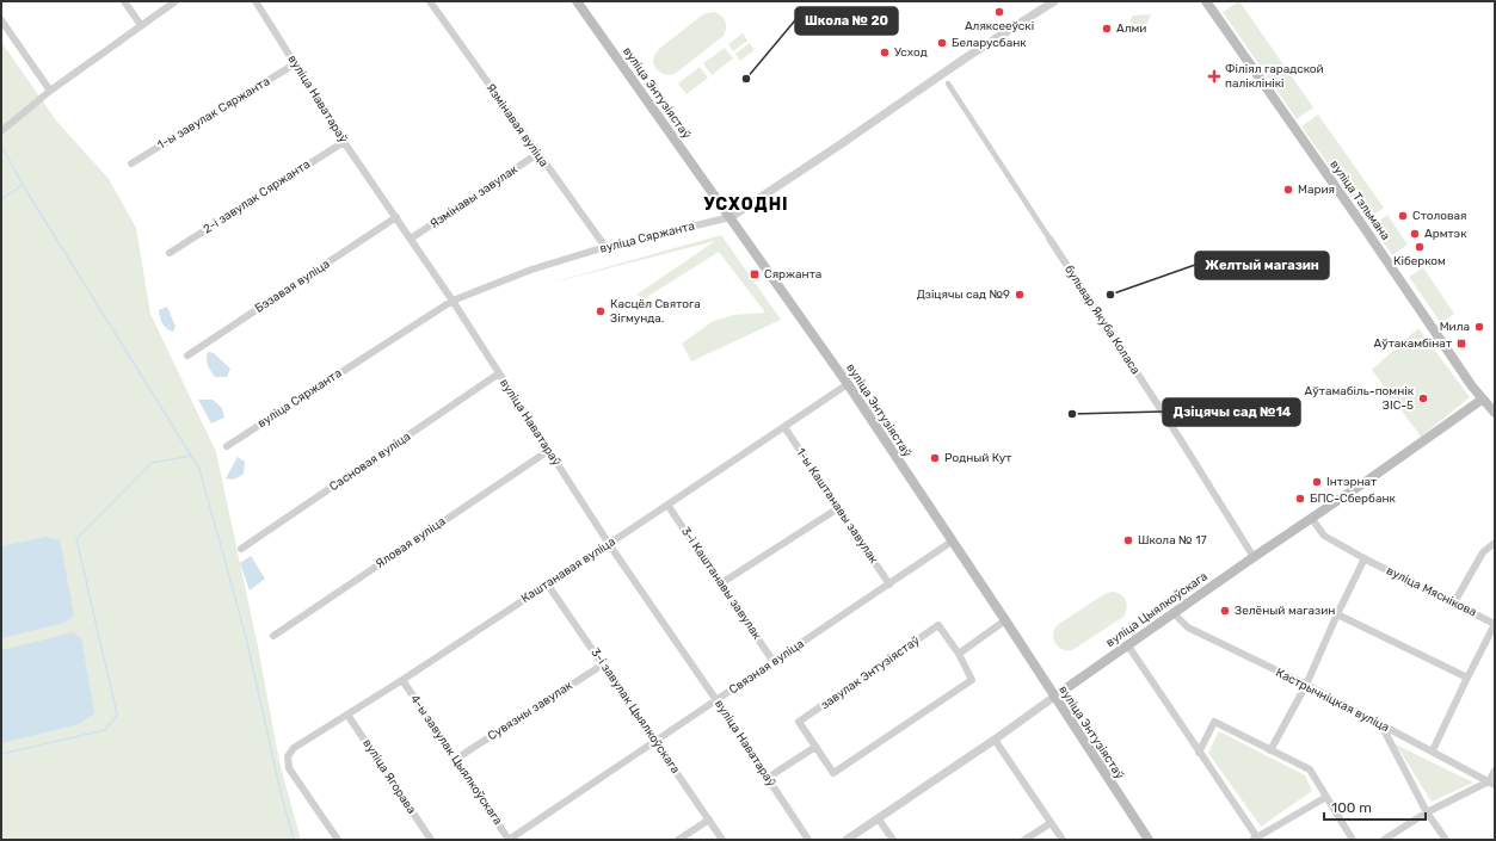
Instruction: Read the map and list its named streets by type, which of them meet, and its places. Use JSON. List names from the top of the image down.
{
  "streets": {
    "main road": ["вуліца Энтузіястаў", "вуліца Тэльмана", "вуліца Цыялкоўскага"],
    "street": [
      "вуліца Наватараў",
      "1-ы завулак Сяржанта",
      "Язмінавая вуліца",
      "2-і завулак Сяржанта",
      "Язмінавы завулак",
      "вуліца Сяржанта",
      "Бэзавая вуліца",
      "бульвар Якуба Коласа",
      "Сасновая вуліца",
      "1-ы Каштанавы завулак",
      "Яловая вуліца",
      "Каштанавая вуліца",
      "3-і Каштанавы завулак",
      "вуліца Мяснікова",
      "Связная вуліца",
      "завулак Энтузіястаў",
      "Кастрычніцкая вуліца",
      "Сувязны завулак",
      "3-і завулак Цыялкоўскага",
      "4-ы завулак Цыялкоўскага",
      "вуліца Ягорава"
    ]
  },
  "crossings": [
    ["вуліца Энтузіястаў", "вуліца Сяржанта"],
    ["вуліца Энтузіястаў", "Каштанавая вуліца"],
    ["вуліца Энтузіястаў", "вуліца Цыялкоўскага"],
    ["вуліца Энтузіястаў", "Связная вуліца"],
    ["вуліца Наватараў", "1-ы завулак Сяржанта"],
    ["вуліца Наватараў", "2-і завулак Сяржанта"],
    ["вуліца Наватараў", "Язмінавы завулак"],
    ["вуліца Наватараў", "вуліца Сяржанта"],
    ["вуліца Наватараў", "Бэзавая вуліца"],
    ["вуліца Наватараў", "Сасновая вуліца"],
    ["вуліца Наватараў", "Яловая вуліца"],
    ["вуліца Наватараў", "Каштанавая вуліца"],
    ["вуліца Наватараў", "Связная вуліца"],
    ["Язмінавая вуліца", "Язмінавы завулак"],
    ["Язмінавая вуліца", "вуліца Сяржанта"],
    ["вуліца Тэльмана", "вуліца Цыялкоўскага"],
    ["бульвар Якуба Коласа", "вуліца Цыялкоўскага"],
    ["1-ы Каштанавы завулак", "Каштанавая вуліца"],
    ["1-ы Каштанавы завулак", "Связная вуліца"],
    ["Каштанавая вуліца", "3-і Каштанавы завулак"],
    ["Каштанавая вуліца", "3-і завулак Цыялкоўскага"],
    ["Каштанавая вуліца", "4-ы завулак Цыялкоўскага"],
    ["Каштанавая вуліца", "вуліца Ягорава"],
    ["3-і Каштанавы завулак", "Связная вуліца"],
    ["вуліца Мяснікова", "вуліца Цыялкоўскага"],
    ["вуліца Цыялкоўскага", "Кастрычніцкая вуліца"],
    ["Связная вуліца", "3-і завулак Цыялкоўскага"],
    ["Связная вуліца", "4-ы завулак Цыялкоўскага"],
    ["Сувязны завулак", "3-і завулак Цыялкоўскага"],
    ["Сувязны завулак", "4-ы завулак Цыялкоўскага"]
  ],
  "districts": ["УСХОДНІ"],
  "places": {
    "other": [
      "Аляксееўскі",
      "Алми",
      "Беларусбанк",
      "Усход",
      "Школа № 20",
      "Мария",
      "Столовая",
      "Армтэк",
      "Кіберком",
      "Дзіцячы сад №9",
      "Желтый магазин",
      "Касцёл Святога Зігмунда.",
      "Мила",
      "Аўтамабіль-помнік ЗІС-5",
      "Дзіцячы сад №14",
      "Родный Кут",
      "Інтэрнат",
      "БПС-Сбербанк",
      "Школа № 17",
      "Зелёный магазин"
    ],
    "health": ["Філіял гарадской паліклінікі"],
    "transit": ["Сяржанта", "Аўтакамбінат"]
  },
  "scale_bar": "100 m"
}
